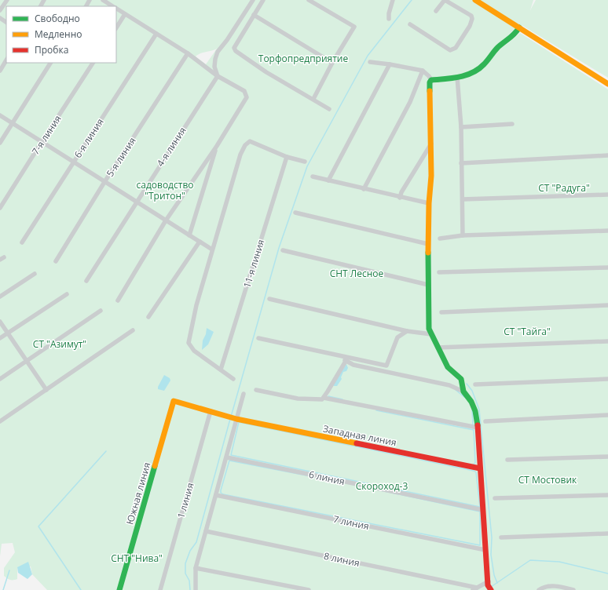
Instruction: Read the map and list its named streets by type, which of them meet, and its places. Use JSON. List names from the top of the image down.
{
  "streets": {
    "street": [
      "7-я линия",
      "6-я линия",
      "4-я линия",
      "5-я линия",
      "11-я линия",
      "Западная линия",
      "6 линия",
      "Южная линия",
      "1 линия",
      "7 линия",
      "8 линия"
    ]
  },
  "crossings": [
    ["Западная линия", "Южная линия"],
    ["Западная линия", "1 линия"]
  ],
  "parks": [
    "Торфопредприятие",
    "садоводство \"Тритон\"",
    "СТ \"Радуга\"",
    "СНТ Лесное",
    "СТ \"Тайга\"",
    "СТ \"Азимут\"",
    "СТ Мостовик",
    "Скороход-3",
    "СНТ \"Нива\""
  ],
  "legend": ["Свободно", "Медленно", "Пробка"]
}
